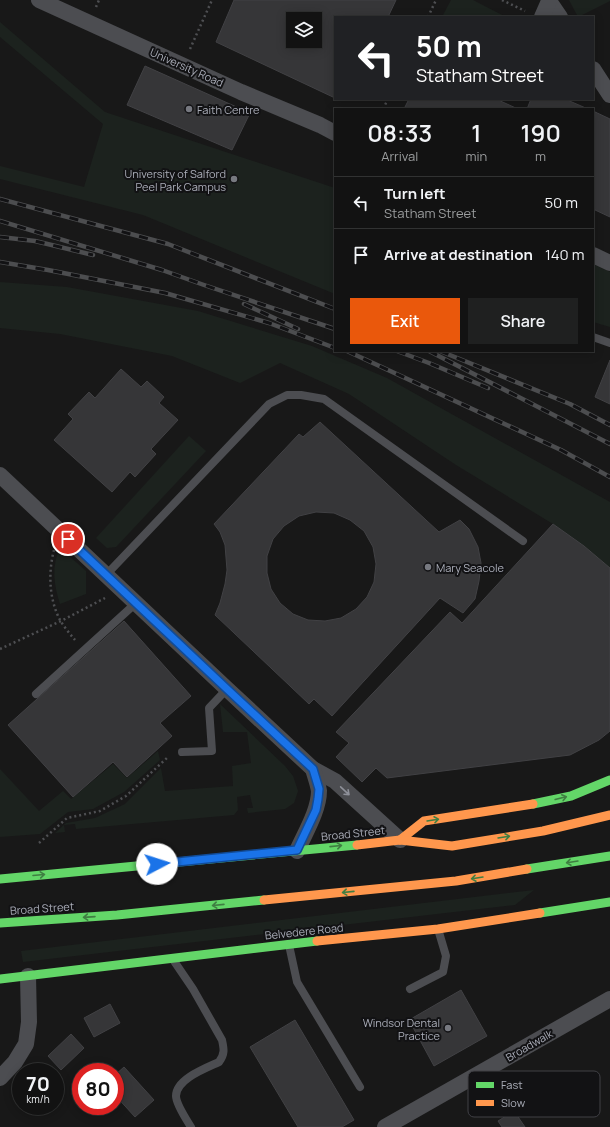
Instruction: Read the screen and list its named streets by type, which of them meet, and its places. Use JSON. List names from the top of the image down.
{
  "streets": {
    "main road": ["Broad Street", "Belvedere Road"],
    "street": ["University Road", "Broadwalk"]
  },
  "places": [
    "Faith Centre",
    "University of Salford Peel Park Campus",
    "Mary Seacole",
    "Windsor Dental Practice"
  ],
  "legend": ["Fast", "Slow"],
  "page": {
    "turn": ["50 m", "Statham Street"],
    "eta": [
      "08:33",
      "Arrival",
      "1",
      "min",
      "190",
      "m"
    ],
    "list": [
      {
        "name": "Turn left",
        "note": "Statham Street",
        "value": "50 m"
      },
      {
        "name": "Arrive at destination",
        "value": "140 m"
      }
    ],
    "buttons": ["Exit", "Share"],
    "speed": "70 km/h",
    "limit": "80"
  }
}
